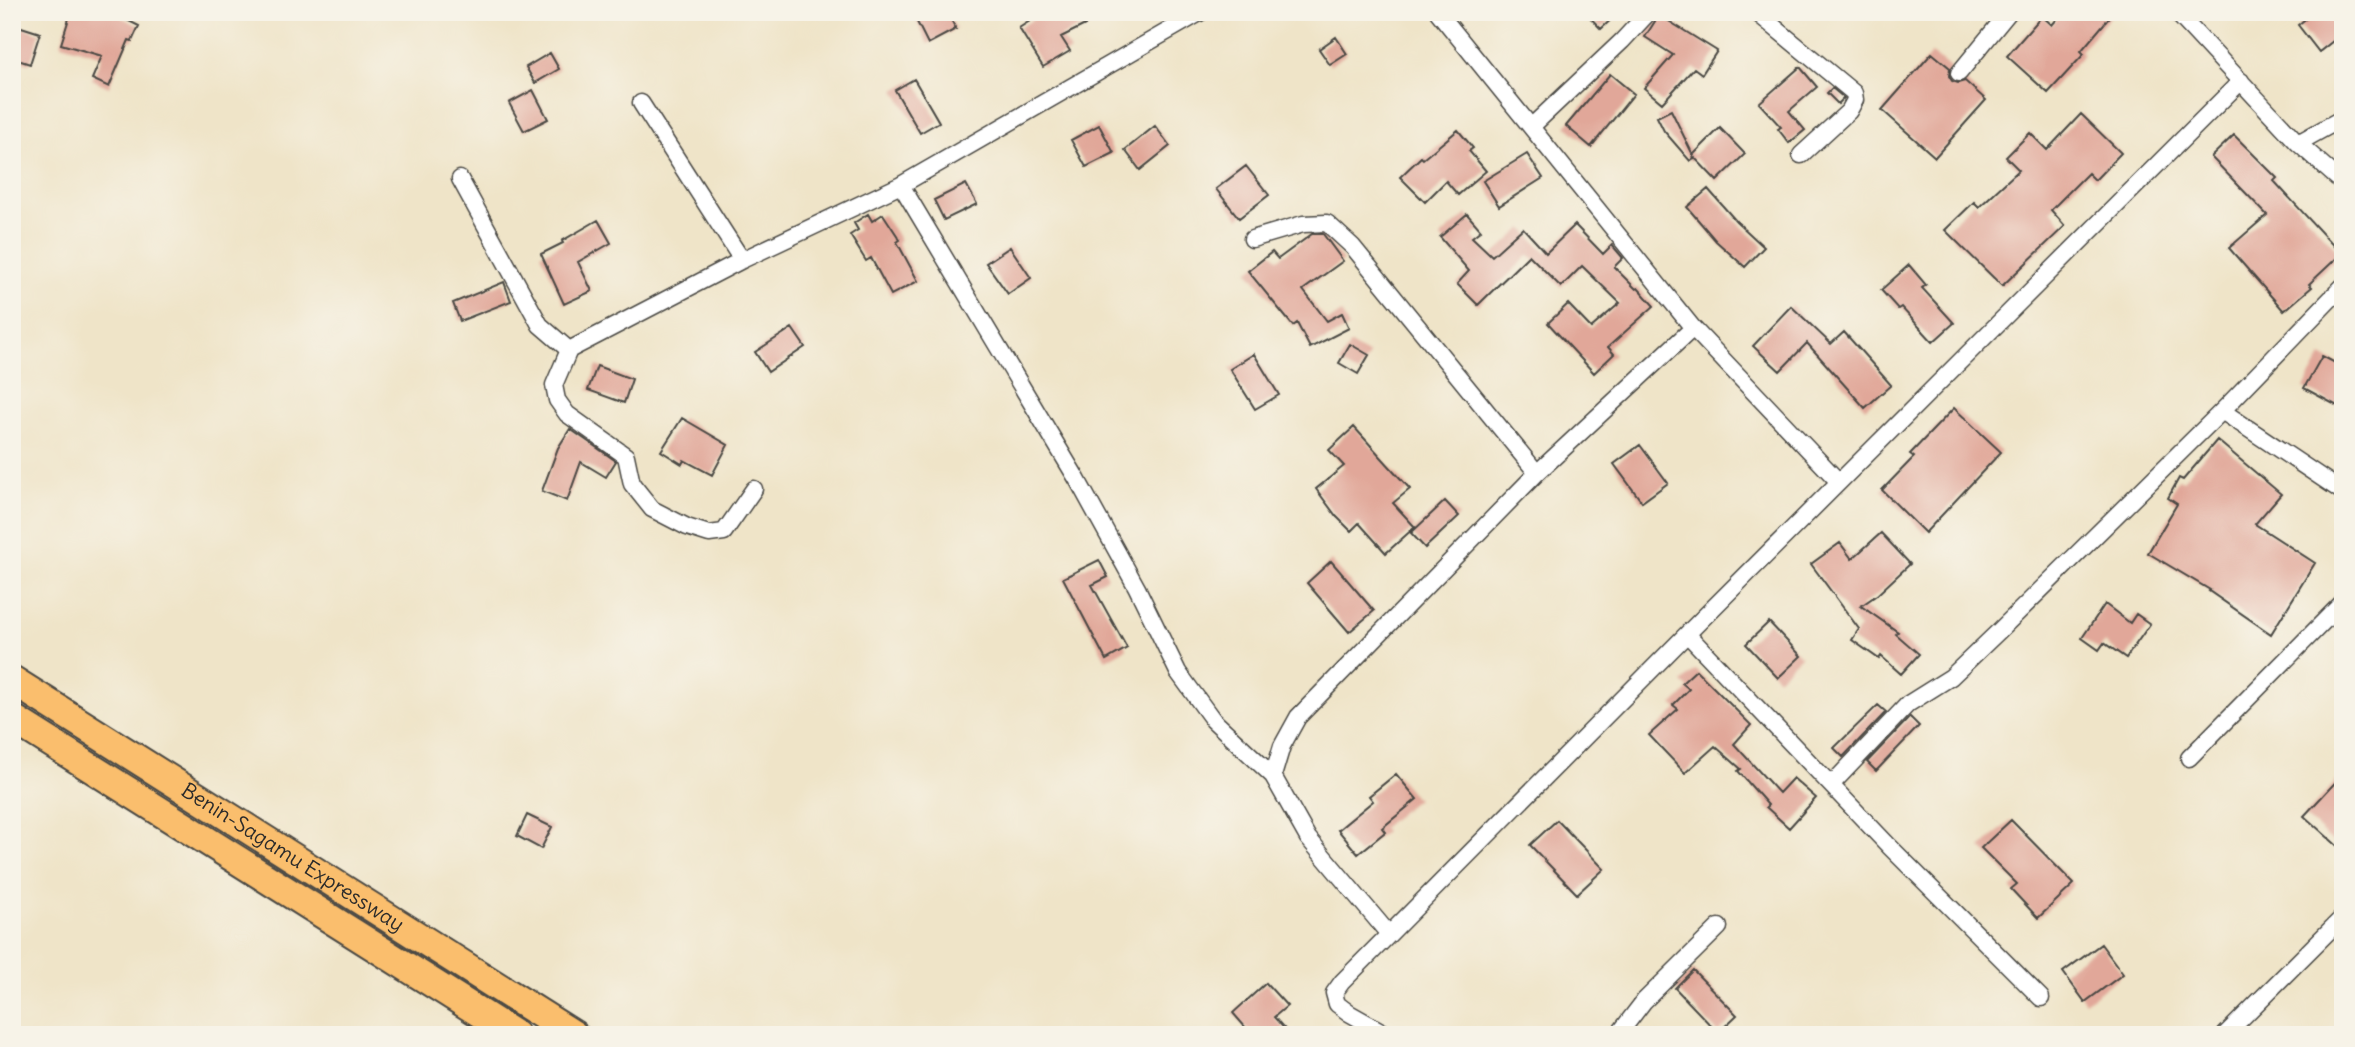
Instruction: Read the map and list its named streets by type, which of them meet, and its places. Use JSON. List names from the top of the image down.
{
  "streets": {
    "highway": ["Benin-Sagamu Expressway"]
  }
}
